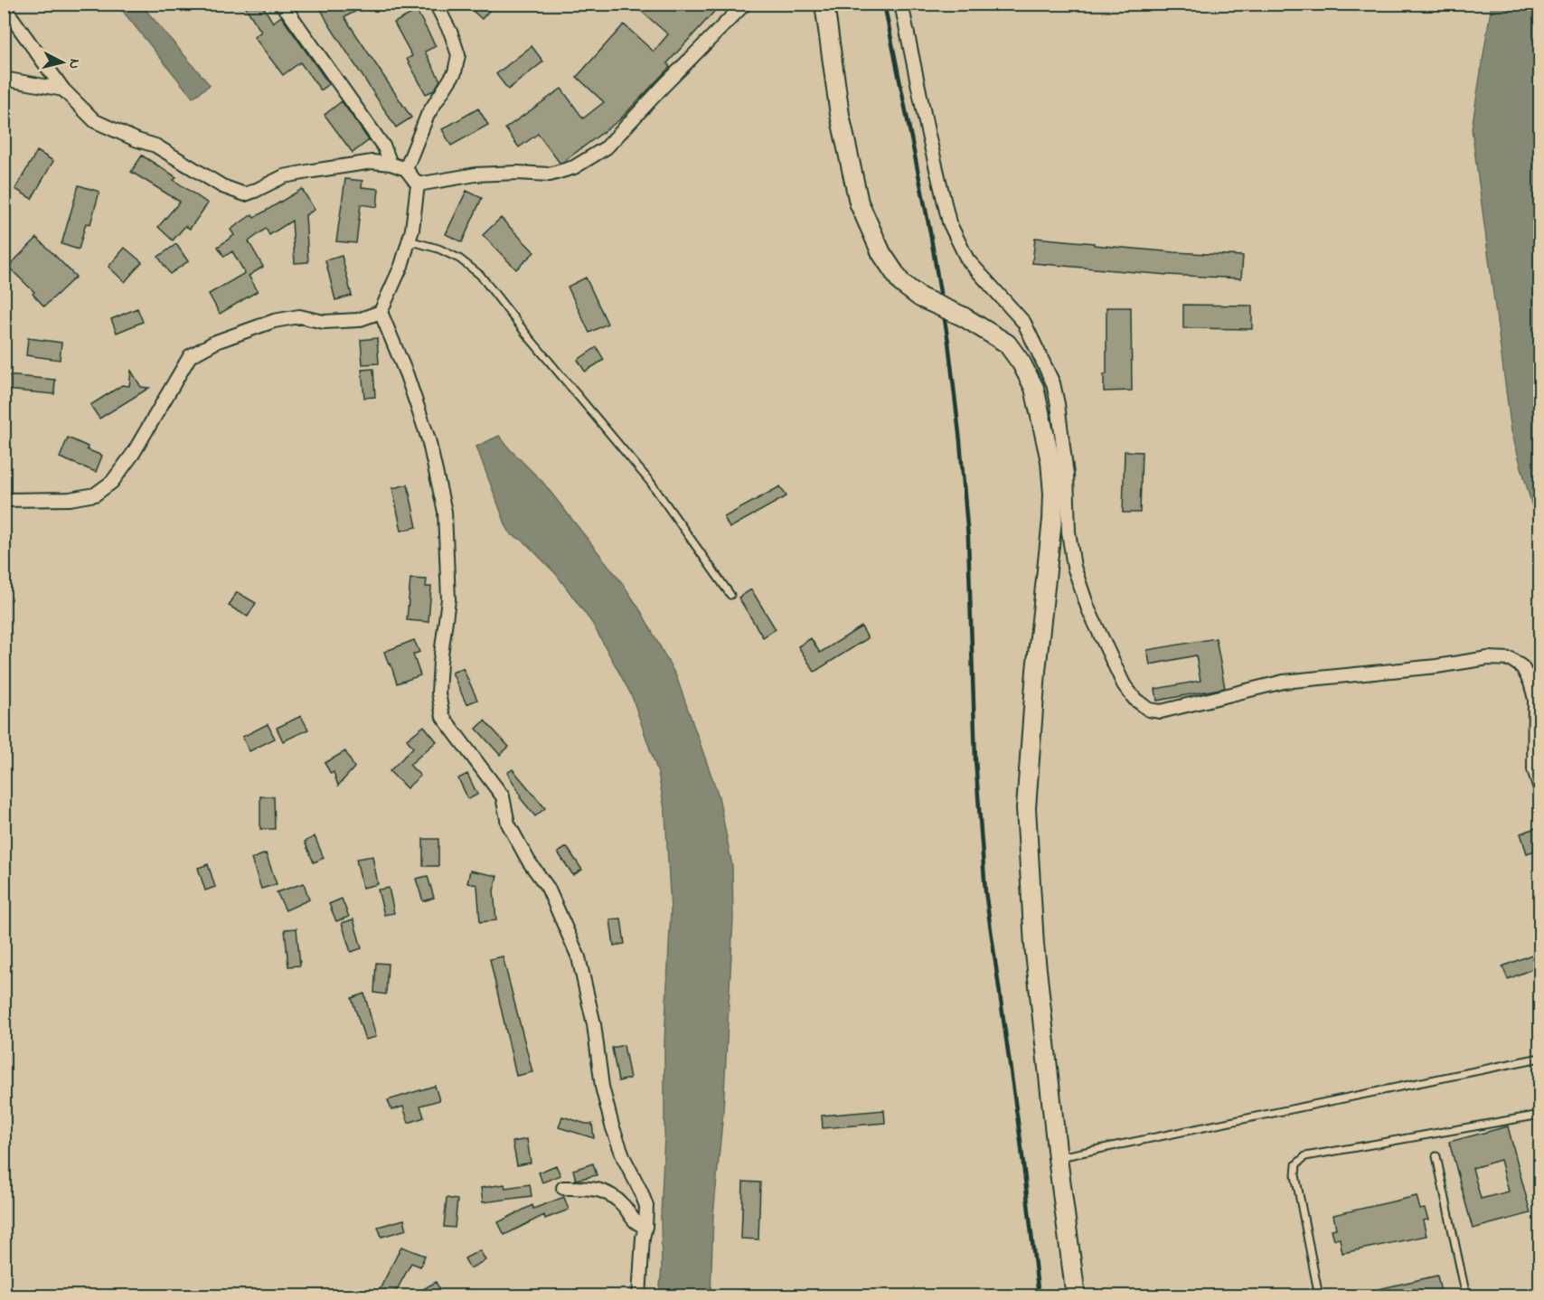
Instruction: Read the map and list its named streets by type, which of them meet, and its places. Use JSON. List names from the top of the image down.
{
  "north": "right"
}
